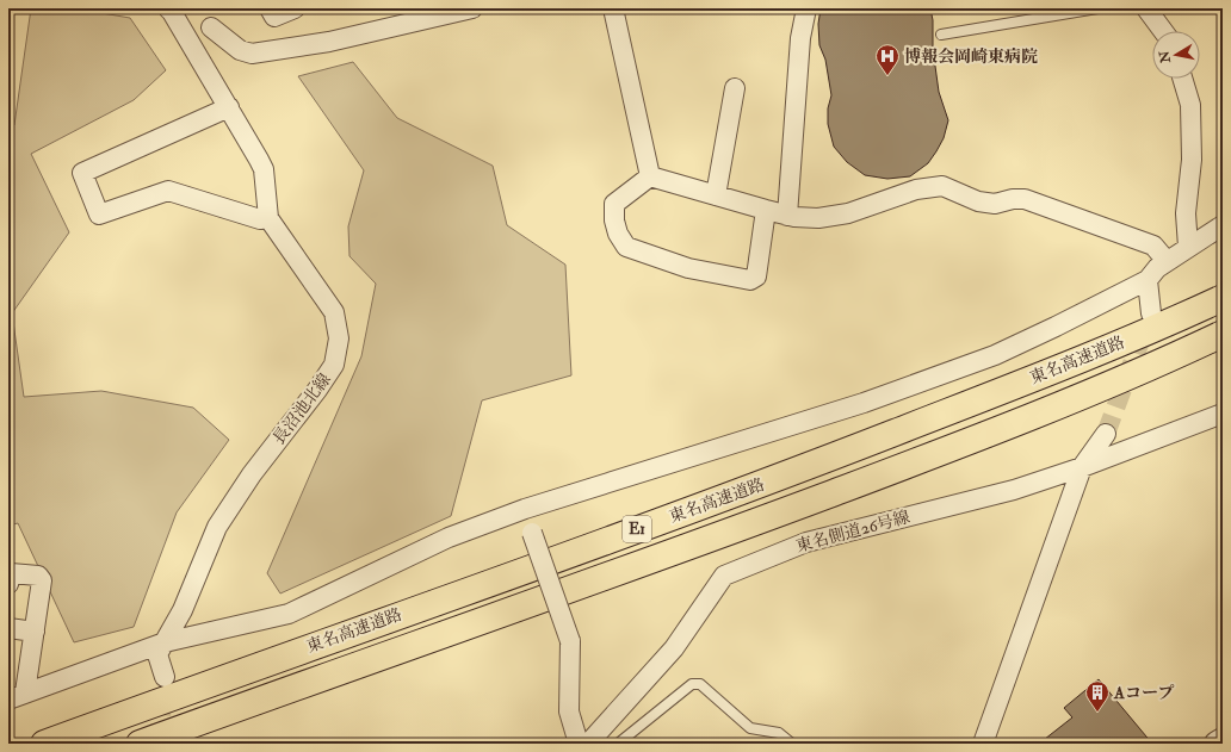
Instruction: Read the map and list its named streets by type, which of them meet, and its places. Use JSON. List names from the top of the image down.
{
  "streets": {
    "highway": ["東名高速道路", "E1"],
    "street": ["長沼池北線", "東名側道26号線"]
  },
  "places": {
    "hospital": ["博報会岡崎東病院"],
    "building": ["Aコープ"]
  },
  "north": "left"
}
